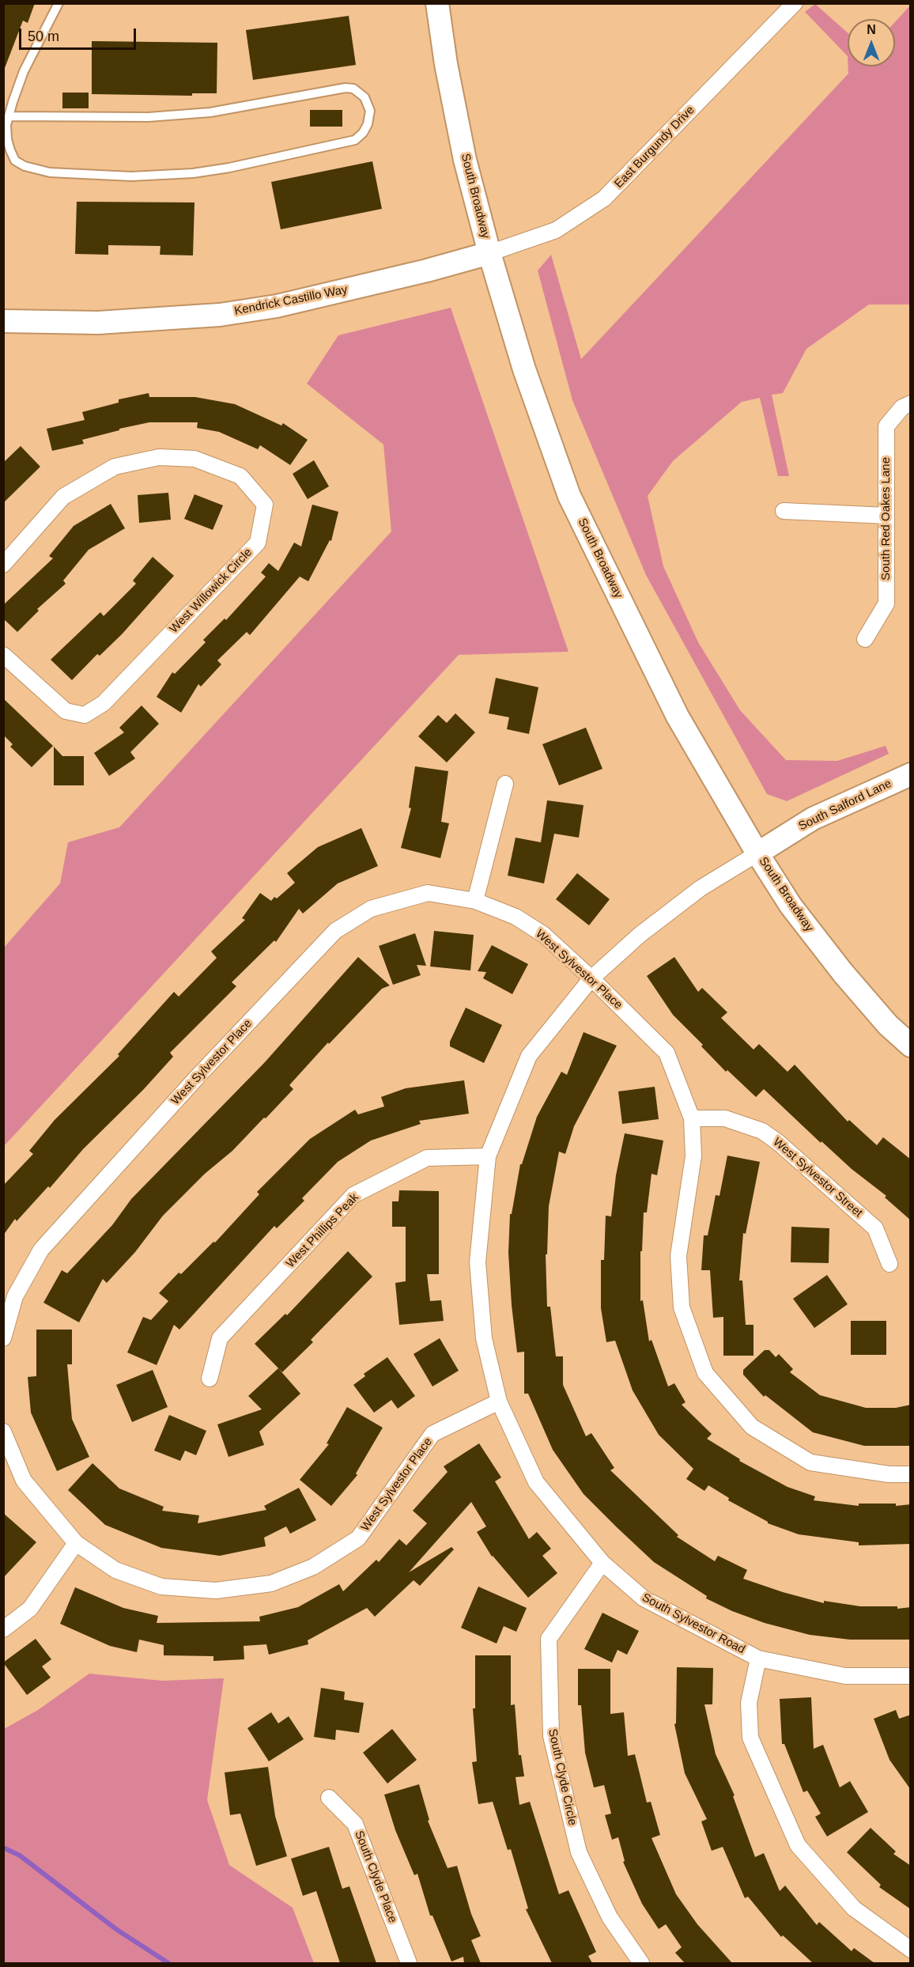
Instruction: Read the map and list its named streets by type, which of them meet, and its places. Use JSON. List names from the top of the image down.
{
  "streets": {
    "main road": ["South Broadway", "Kendrick Castillo Way", "South Salford Lane"],
    "street": [
      "East Burgundy Drive",
      "South Red Oakes Lane",
      "West Willowick Circle",
      "West Sylvestor Place",
      "West Sylvestor Street",
      "West Phillips Peak",
      "South Sylvestor Road",
      "South Clyde Circle",
      "South Clyde Place"
    ]
  },
  "crossings": [
    ["East Burgundy Drive", "South Broadway"],
    ["East Burgundy Drive", "Kendrick Castillo Way"],
    ["South Broadway", "Kendrick Castillo Way"],
    ["South Broadway", "South Salford Lane"],
    ["South Broadway", "South Sylvestor Road"],
    ["South Salford Lane", "South Sylvestor Road"],
    ["West Sylvestor Place", "West Sylvestor Street"],
    ["West Sylvestor Place", "South Sylvestor Road"],
    ["West Phillips Peak", "South Sylvestor Road"],
    ["South Sylvestor Road", "South Clyde Circle"]
  ],
  "scale_bar": "50 m",
  "north": "top"
}
